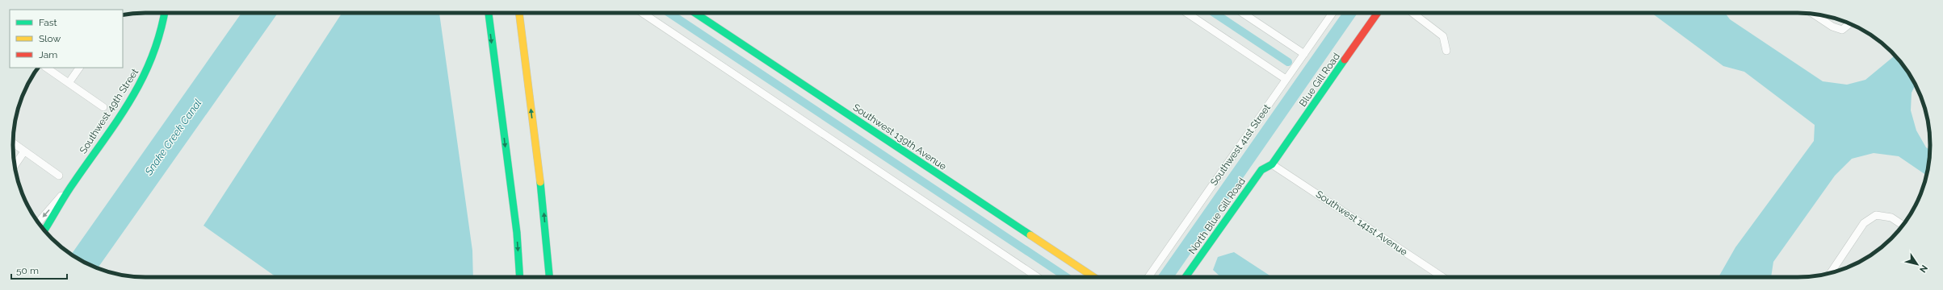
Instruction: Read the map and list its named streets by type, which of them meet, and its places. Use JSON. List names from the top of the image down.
{
  "streets": {
    "main road": [
      "Blue Gill Road",
      "Southwest 49th Street",
      "Southwest 139th Avenue",
      "North Blue Gill Road"
    ],
    "street": ["Southwest 41st Street", "Southwest 141st Avenue"]
  },
  "crossings": [
    ["Blue Gill Road", "North Blue Gill Road"],
    ["Blue Gill Road", "Southwest 141st Avenue"],
    ["North Blue Gill Road", "Southwest 141st Avenue"]
  ],
  "water": ["Snake Creek Canal"],
  "legend": ["Fast", "Slow", "Jam"],
  "scale_bar": "50 m",
  "north": "bottom right"
}
